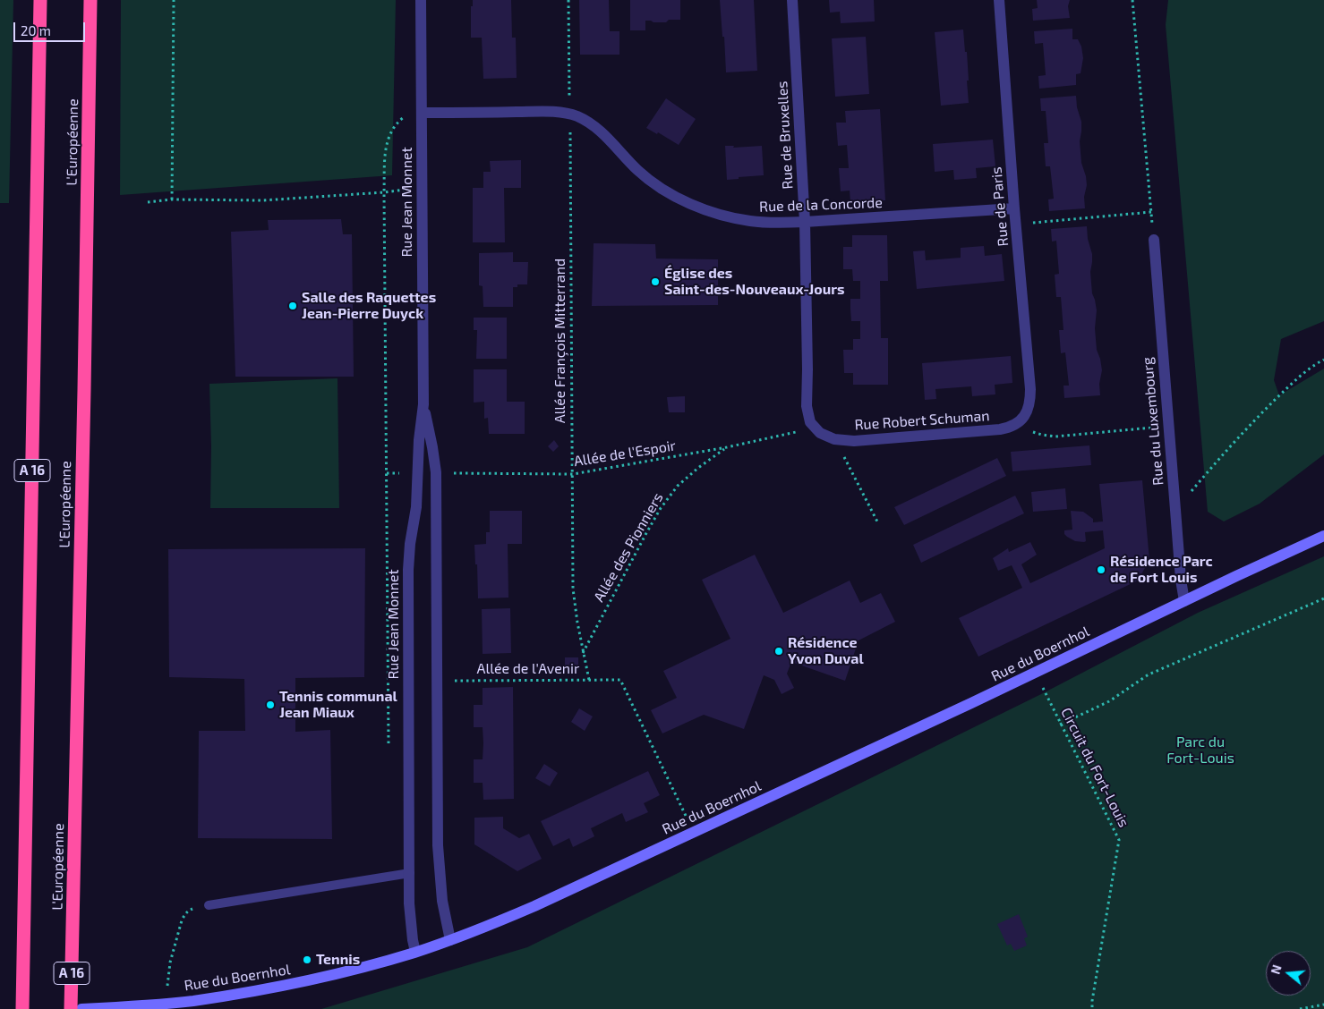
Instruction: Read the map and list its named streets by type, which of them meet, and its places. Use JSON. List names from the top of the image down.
{
  "streets": {
    "highway": ["L'Européenne", "A 16"],
    "street": [
      "Rue de Bruxelles",
      "Rue Jean Monnet",
      "Rue de la Concorde",
      "Rue de Paris",
      "Rue Robert Schuman",
      "Rue du Luxembourg",
      "Rue du Boernhol"
    ],
    "path": [
      "Allée François Mitterrand",
      "Allée de l'Espoir",
      "Allée des Pionniers",
      "Allée de l'Avenir",
      "Circuit du Fort-Louis"
    ]
  },
  "crossings": [
    ["Rue de Bruxelles", "Rue de la Concorde"],
    ["Rue de Bruxelles", "Rue Robert Schuman"],
    ["Rue de Bruxelles", "Allée de l'Espoir"],
    ["Rue Jean Monnet", "Rue de la Concorde"],
    ["Rue Jean Monnet", "Allée de l'Espoir"],
    ["Rue Jean Monnet", "Rue du Boernhol"],
    ["Rue Jean Monnet", "Allée de l'Avenir"],
    ["Rue de la Concorde", "Rue de Paris"],
    ["Rue de la Concorde", "Allée François Mitterrand"],
    ["Rue de Paris", "Rue Robert Schuman"],
    ["Allée François Mitterrand", "Allée de l'Espoir"],
    ["Allée François Mitterrand", "Allée des Pionniers"],
    ["Allée François Mitterrand", "Allée de l'Avenir"],
    ["Rue Robert Schuman", "Allée de l'Espoir"],
    ["Rue du Luxembourg", "Rue du Boernhol"],
    ["Allée de l'Espoir", "Allée des Pionniers"],
    ["Rue du Boernhol", "Allée de l'Avenir"],
    ["Rue du Boernhol", "Circuit du Fort-Louis"]
  ],
  "parks": ["Parc du Fort-Louis"],
  "places": [
    "Église des Saint-des-Nouveaux-Jours",
    "Salle des Raquettes Jean-Pierre Duyck",
    "Résidence Parc de Fort Louis",
    "Résidence Yvon Duval",
    "Tennis communal Jean Miaux",
    "Tennis"
  ],
  "scale_bar": "20 m",
  "north": "left"
}
